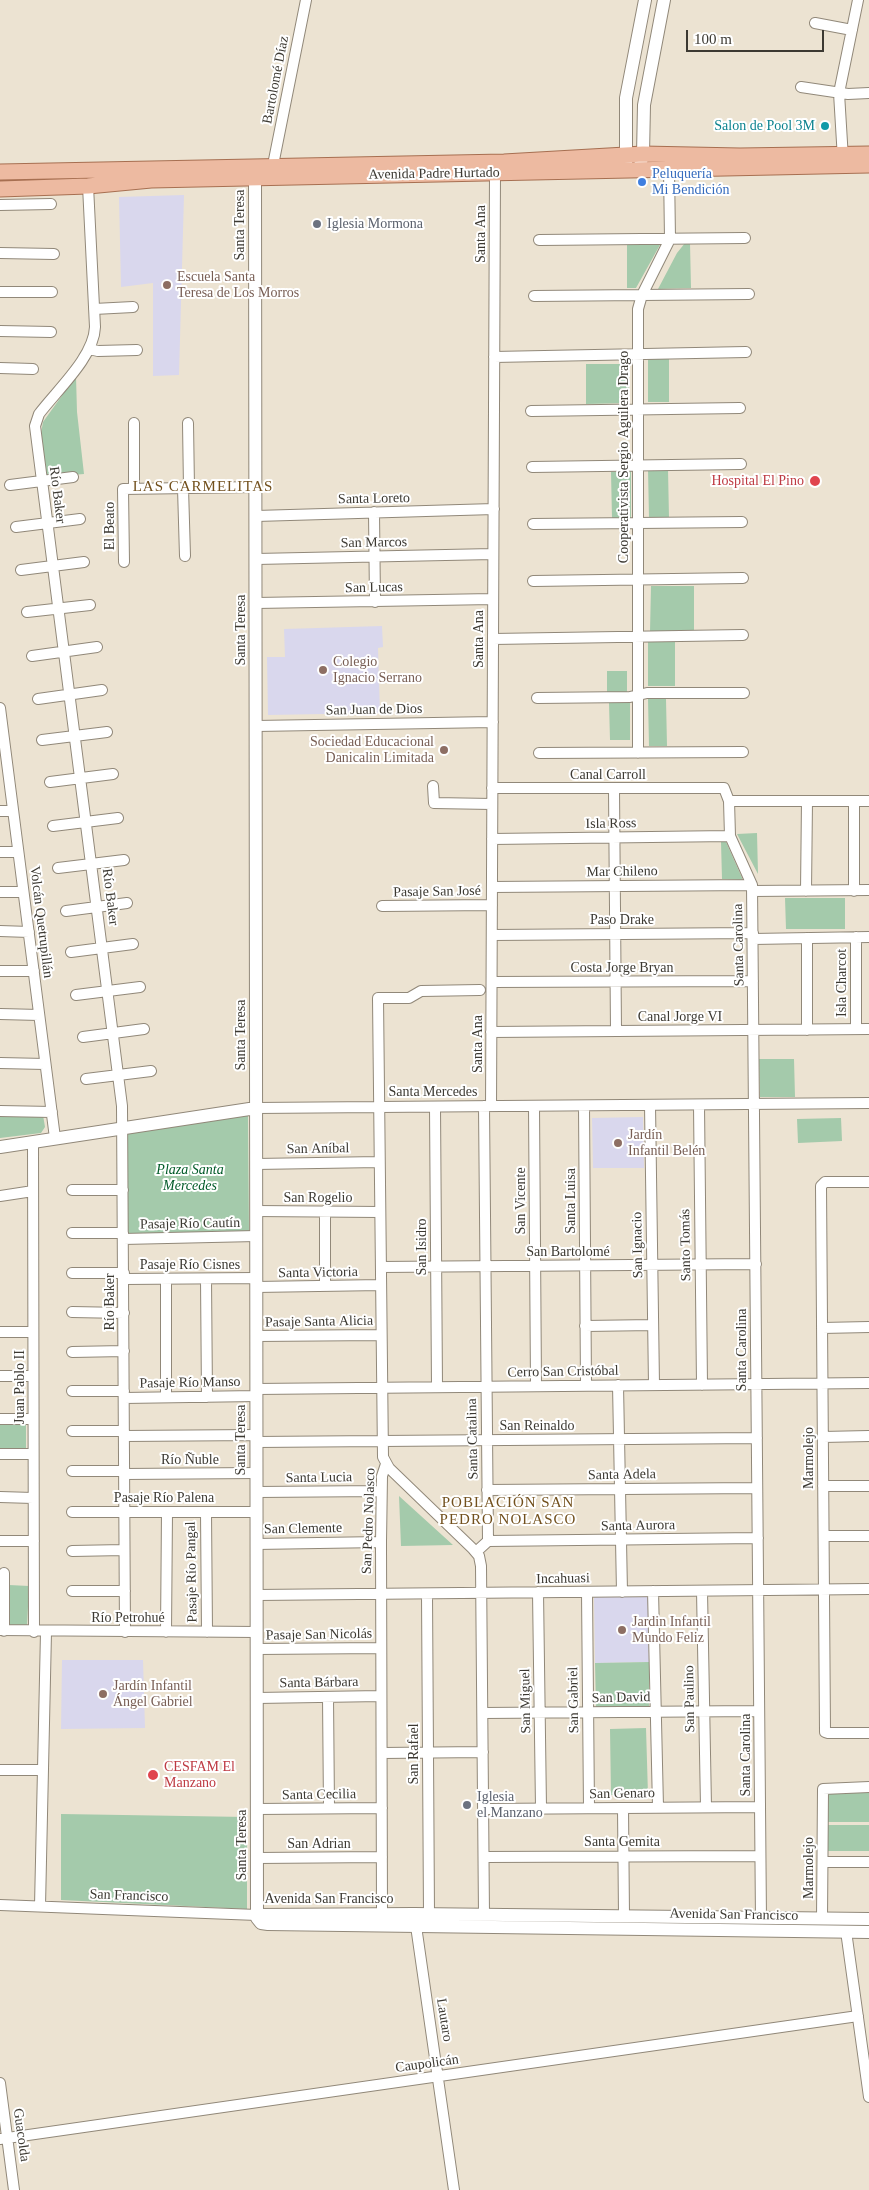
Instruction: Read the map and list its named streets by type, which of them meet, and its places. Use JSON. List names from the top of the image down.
{
  "streets": {
    "main road": ["Avenida Padre Hurtado"],
    "street": [
      "Bartolomé Díaz",
      "Santa Teresa",
      "Santa Ana",
      "Cooperativista Sergio Aguilera Drago",
      "Río Baker",
      "Santa Loreto",
      "El Beato",
      "San Marcos",
      "San Lucas",
      "San Juan de Dios",
      "Canal Carroll",
      "Isla Ross",
      "Mar Chileno",
      "Pasaje San José",
      "Paso Drake",
      "Volcán Quetrupillán",
      "Santa Carolina",
      "Costa Jorge Bryan",
      "Isla Charcot",
      "Canal Jorge VI",
      "Santa Mercedes",
      "San Aníbal",
      "San Rogelio",
      "San Vicente",
      "Santa Luisa",
      "Pasaje Río Cautín",
      "San Ignacio",
      "Santo Tomás",
      "San Isidro",
      "San Bartolomé",
      "Pasaje Río Cisnes",
      "Santa Victoria",
      "Pasaje Santa Alicia",
      "Cerro San Cristóbal",
      "Pasaje Río Manso",
      "Juan Pablo II",
      "San Reinaldo",
      "Santa Catalina",
      "Marmolejo",
      "Río Ñuble",
      "Santa Adela",
      "Santa Lucia",
      "Pasaje Río Palena",
      "San Pedro Nolasco",
      "Santa Aurora",
      "San Clemente",
      "Pasaje Río Pangal",
      "Incahuasi",
      "Río Petrohué",
      "Pasaje San Nicolás",
      "Santa Bárbara",
      "San David",
      "San Paulino",
      "San Gabriel",
      "San Miguel",
      "San Rafael",
      "San Genaro",
      "Santa Cecilia",
      "Santa Gemita",
      "San Adrian",
      "San Francisco",
      "Avenida San Francisco",
      "Lautaro",
      "Caupolicán",
      "Guacolda"
    ]
  },
  "crossings": [
    ["Bartolomé Díaz", "Avenida Padre Hurtado"],
    ["Bartolomé Díaz", "Santa Teresa"],
    ["Avenida Padre Hurtado", "Santa Teresa"],
    ["Avenida Padre Hurtado", "Santa Ana"],
    ["Avenida Padre Hurtado", "Cooperativista Sergio Aguilera Drago"],
    ["Avenida Padre Hurtado", "Río Baker"],
    ["Santa Teresa", "Santa Loreto"],
    ["Santa Teresa", "San Marcos"],
    ["Santa Teresa", "San Lucas"],
    ["Santa Teresa", "San Juan de Dios"],
    ["Santa Teresa", "Santa Mercedes"],
    ["Santa Teresa", "San Aníbal"],
    ["Santa Teresa", "San Rogelio"],
    ["Santa Teresa", "Pasaje Río Cautín"],
    ["Santa Teresa", "Pasaje Río Cisnes"],
    ["Santa Teresa", "Santa Victoria"],
    ["Santa Teresa", "Pasaje Santa Alicia"],
    ["Santa Teresa", "Cerro San Cristóbal"],
    ["Santa Teresa", "Pasaje Río Manso"],
    ["Santa Teresa", "San Reinaldo"],
    ["Santa Teresa", "Río Ñuble"],
    ["Santa Teresa", "Santa Lucia"],
    ["Santa Teresa", "Pasaje Río Palena"],
    ["Santa Teresa", "San Clemente"],
    ["Santa Teresa", "Incahuasi"],
    ["Santa Teresa", "Río Petrohué"],
    ["Santa Teresa", "Pasaje San Nicolás"],
    ["Santa Teresa", "Santa Bárbara"],
    ["Santa Teresa", "Santa Cecilia"],
    ["Santa Teresa", "San Adrian"],
    ["Santa Teresa", "San Francisco"],
    ["Santa Teresa", "Avenida San Francisco"],
    ["Santa Ana", "Santa Loreto"],
    ["Santa Ana", "San Marcos"],
    ["Santa Ana", "San Lucas"],
    ["Santa Ana", "San Juan de Dios"],
    ["Santa Ana", "Canal Carroll"],
    ["Santa Ana", "Isla Ross"],
    ["Santa Ana", "Mar Chileno"],
    ["Santa Ana", "Pasaje San José"],
    ["Santa Ana", "Paso Drake"],
    ["Santa Ana", "Costa Jorge Bryan"],
    ["Santa Ana", "Canal Jorge VI"],
    ["Santa Ana", "Santa Mercedes"],
    ["Santa Ana", "Santa Catalina"],
    ["Río Baker", "Santa Mercedes"],
    ["Río Baker", "Pasaje Río Cautín"],
    ["Río Baker", "Pasaje Río Cisnes"],
    ["Río Baker", "Pasaje Río Manso"],
    ["Río Baker", "San Reinaldo"],
    ["Río Baker", "Río Ñuble"],
    ["Río Baker", "Pasaje Río Palena"],
    ["Río Baker", "Río Petrohué"],
    ["Canal Carroll", "Santa Carolina"],
    ["Isla Ross", "Santa Carolina"],
    ["Mar Chileno", "Santa Carolina"],
    ["Paso Drake", "Santa Carolina"],
    ["Paso Drake", "Isla Charcot"],
    ["Volcán Quetrupillán", "Santa Mercedes"],
    ["Santa Carolina", "Costa Jorge Bryan"],
    ["Santa Carolina", "Canal Jorge VI"],
    ["Santa Carolina", "Santa Mercedes"],
    ["Santa Carolina", "San Bartolomé"],
    ["Santa Carolina", "Cerro San Cristóbal"],
    ["Santa Carolina", "San Reinaldo"],
    ["Santa Carolina", "Santa Adela"],
    ["Santa Carolina", "Santa Aurora"],
    ["Santa Carolina", "Incahuasi"],
    ["Santa Carolina", "San David"],
    ["Santa Carolina", "San Genaro"],
    ["Santa Carolina", "Santa Gemita"],
    ["Santa Carolina", "Avenida San Francisco"],
    ["Isla Charcot", "Canal Jorge VI"],
    ["Santa Mercedes", "San Vicente"],
    ["Santa Mercedes", "Santa Luisa"],
    ["Santa Mercedes", "San Ignacio"],
    ["Santa Mercedes", "Santo Tomás"],
    ["Santa Mercedes", "San Isidro"],
    ["Santa Mercedes", "Juan Pablo II"],
    ["Santa Mercedes", "Santa Catalina"],
    ["Santa Mercedes", "San Pedro Nolasco"],
    ["San Aníbal", "San Pedro Nolasco"],
    ["San Rogelio", "San Pedro Nolasco"],
    ["San Vicente", "San Bartolomé"],
    ["San Vicente", "Cerro San Cristóbal"],
    ["Santa Luisa", "San Bartolomé"],
    ["Santa Luisa", "Cerro San Cristóbal"],
    ["San Ignacio", "San Bartolomé"],
    ["San Ignacio", "Cerro San Cristóbal"],
    ["Santo Tomás", "San Bartolomé"],
    ["Santo Tomás", "Cerro San Cristóbal"],
    ["San Isidro", "San Bartolomé"],
    ["San Isidro", "Cerro San Cristóbal"],
    ["San Bartolomé", "Santa Catalina"],
    ["San Bartolomé", "San Pedro Nolasco"],
    ["Pasaje Río Cisnes", "Santa Victoria"],
    ["Santa Victoria", "San Pedro Nolasco"],
    ["Pasaje Santa Alicia", "San Pedro Nolasco"],
    ["Cerro San Cristóbal", "Pasaje Río Manso"],
    ["Cerro San Cristóbal", "Santa Catalina"],
    ["Cerro San Cristóbal", "Marmolejo"],
    ["Cerro San Cristóbal", "San Pedro Nolasco"],
    ["Juan Pablo II", "Río Petrohué"],
    ["San Reinaldo", "Santa Catalina"],
    ["San Reinaldo", "San Pedro Nolasco"],
    ["Santa Catalina", "Santa Adela"],
    ["Santa Catalina", "Santa Aurora"],
    ["Marmolejo", "Incahuasi"],
    ["Marmolejo", "Avenida San Francisco"],
    ["Santa Lucia", "San Pedro Nolasco"],
    ["Pasaje Río Palena", "Pasaje Río Pangal"],
    ["San Pedro Nolasco", "San Clemente"],
    ["San Pedro Nolasco", "Incahuasi"],
    ["San Pedro Nolasco", "Pasaje San Nicolás"],
    ["San Pedro Nolasco", "Santa Bárbara"],
    ["San Pedro Nolasco", "Santa Cecilia"],
    ["San Pedro Nolasco", "San Adrian"],
    ["San Pedro Nolasco", "Avenida San Francisco"],
    ["Pasaje Río Pangal", "Río Petrohué"],
    ["Incahuasi", "San Paulino"],
    ["Incahuasi", "San Gabriel"],
    ["Incahuasi", "San Miguel"],
    ["Incahuasi", "San Rafael"],
    ["San David", "San Paulino"],
    ["San David", "San Gabriel"],
    ["San David", "San Miguel"],
    ["San Paulino", "San Genaro"],
    ["San Gabriel", "San Genaro"],
    ["San Miguel", "San Genaro"],
    ["San Rafael", "Avenida San Francisco"],
    ["San Francisco", "Avenida San Francisco"],
    ["Avenida San Francisco", "Lautaro"],
    ["Lautaro", "Caupolicán"],
    ["Caupolicán", "Guacolda"]
  ],
  "districts": ["LAS CARMELITAS", "POBLACIÓN SAN PEDRO NOLASCO"],
  "parks": ["Plaza Santa Mercedes"],
  "places": [
    "Salon de Pool 3M",
    "Peluquería Mi Bendición",
    "Iglesia Mormona",
    "Escuela Santa Teresa de Los Morros",
    "Hospital El Pino",
    "Colegio Ignacio Serrano",
    "Sociedad Educacional Danicalin Limitada",
    "Jardín Infantil Belén",
    "Jardin Infantil Mundo Feliz",
    "Jardín Infantil Ángel Gabriel",
    "CESFAM El Manzano",
    "Iglesia el Manzano"
  ],
  "scale_bar": "100 m"
}
